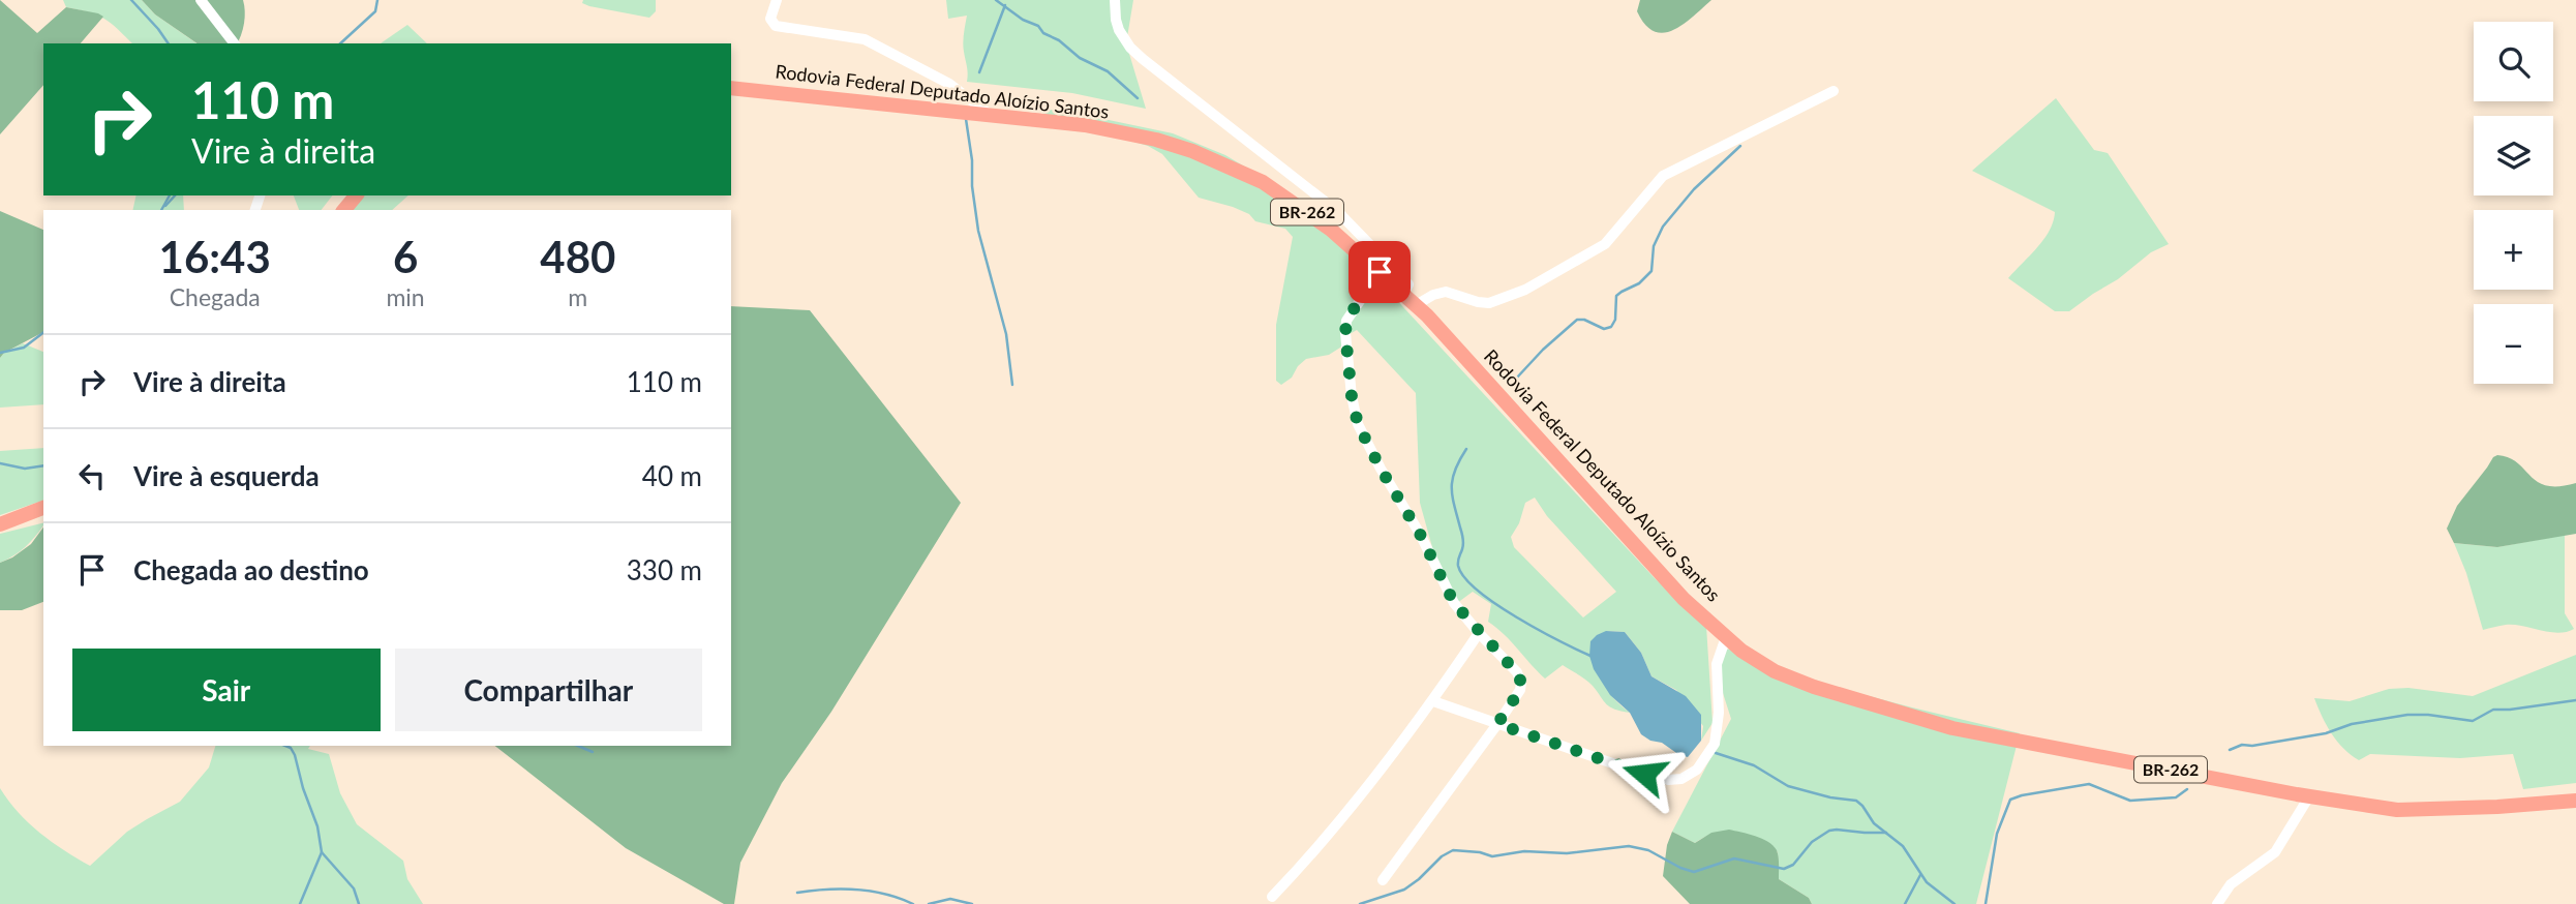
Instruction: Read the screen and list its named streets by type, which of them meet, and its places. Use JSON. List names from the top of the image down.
{
  "streets": {
    "highway": ["Rodovia Federal Deputado Aloízio Santos", "BR-262"]
  },
  "page": {
    "map_buttons": ["+", "−"],
    "turn": ["110 m", "Vire à direita"],
    "eta": [
      "16:43",
      "Chegada",
      "6",
      "min",
      "480",
      "m"
    ],
    "list": [
      {
        "name": "Vire à direita",
        "value": "110 m"
      },
      {
        "name": "Vire à esquerda",
        "value": "40 m"
      },
      {
        "name": "Chegada ao destino",
        "value": "330 m"
      }
    ],
    "buttons": ["Sair", "Compartilhar"]
  }
}
